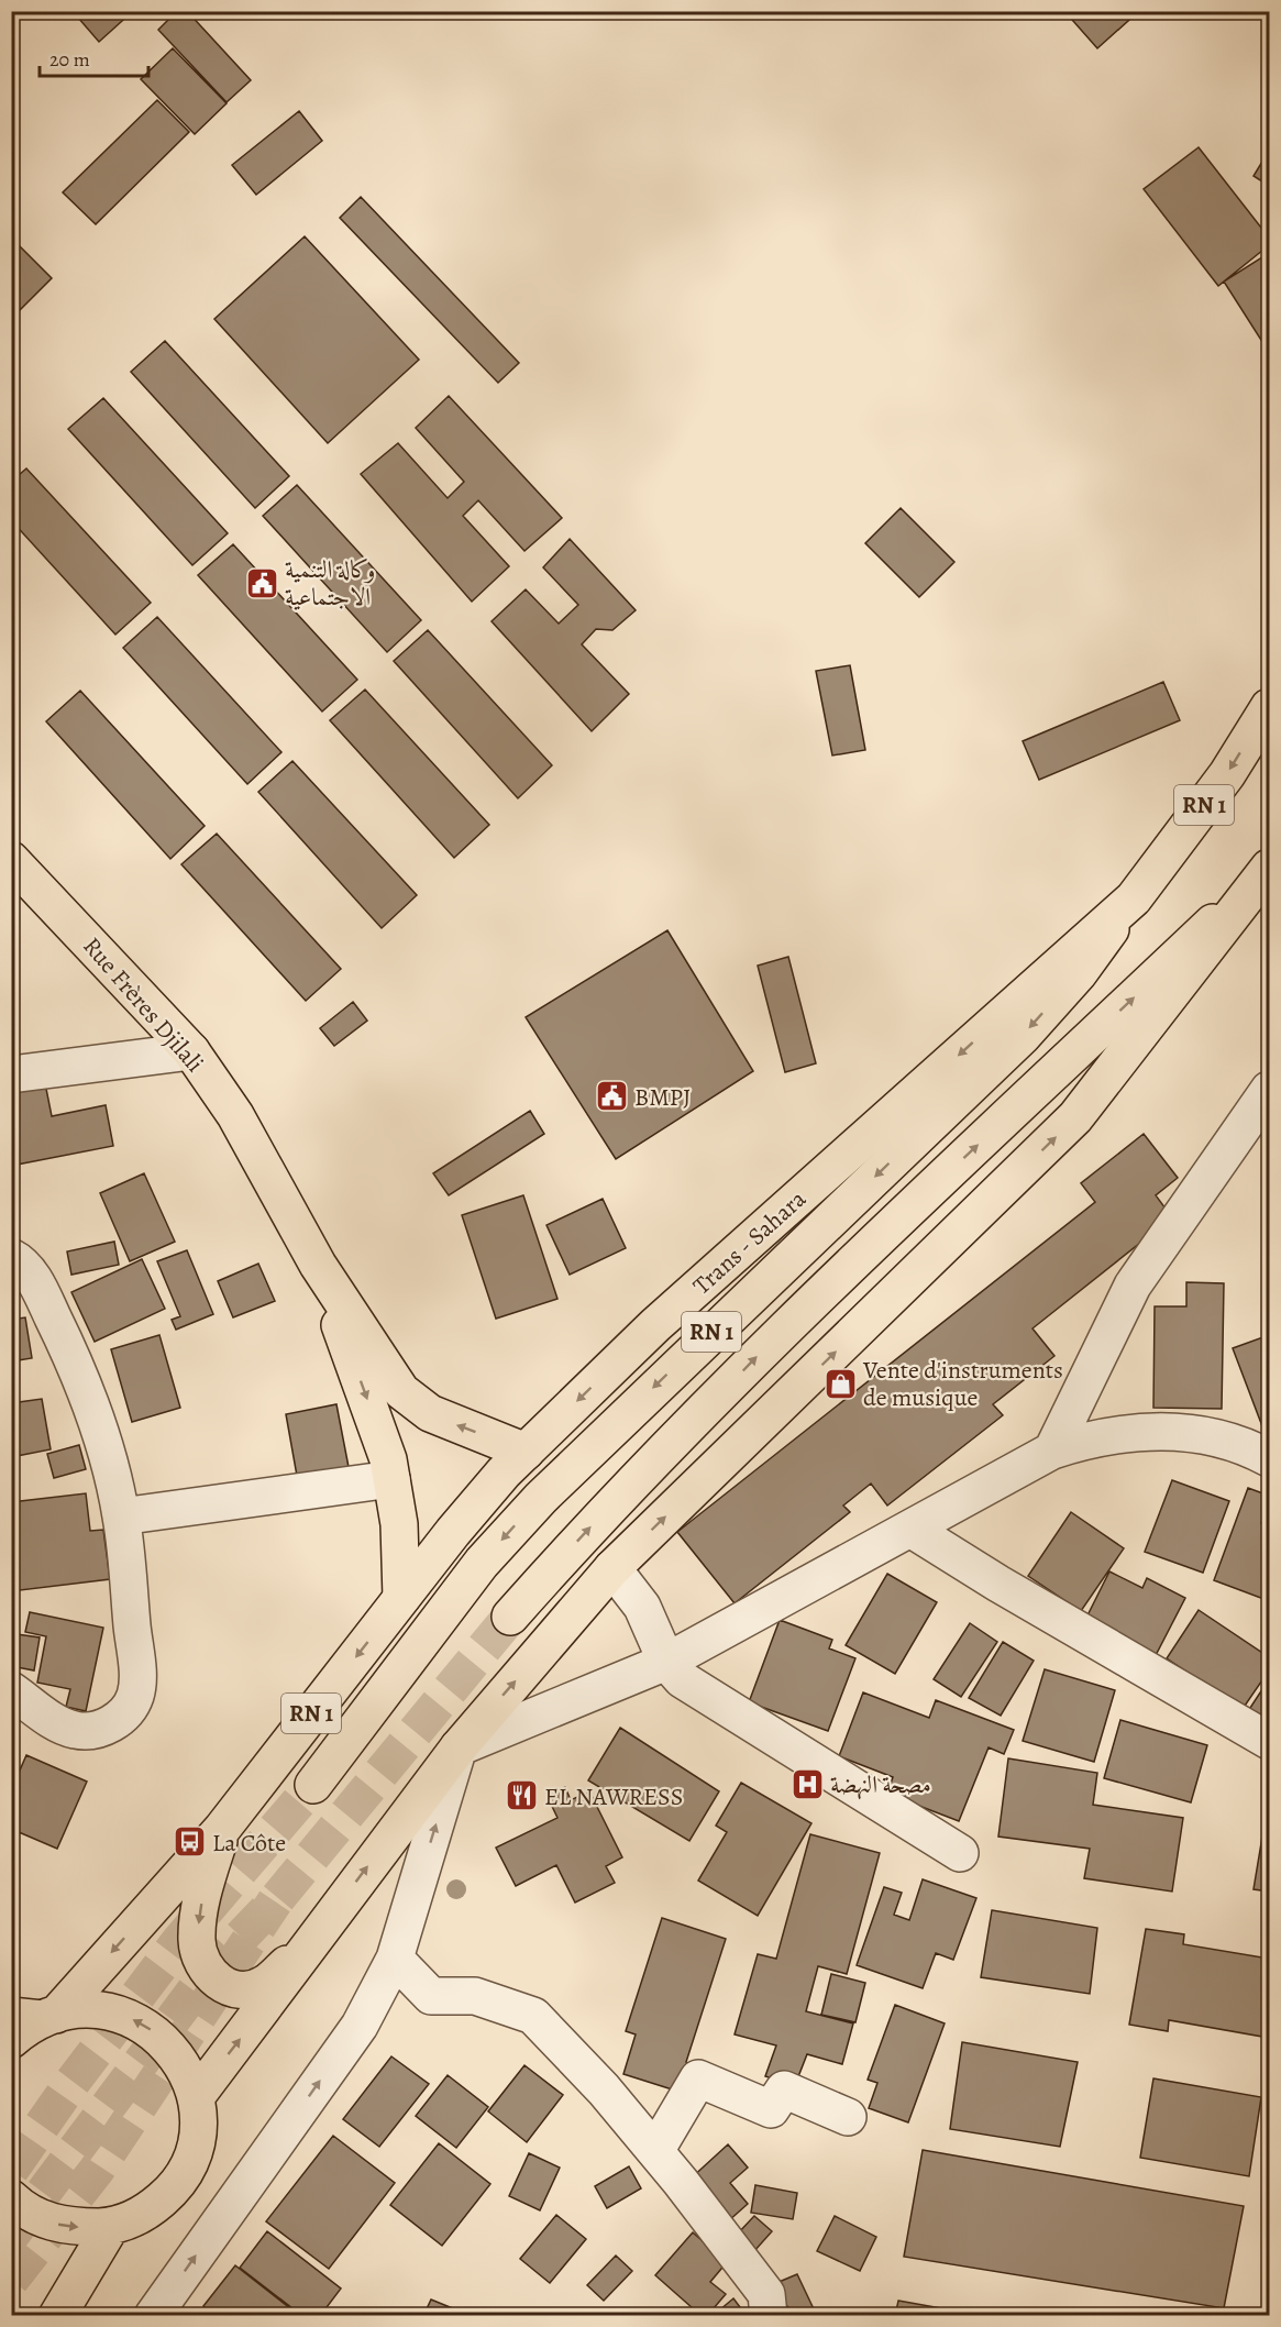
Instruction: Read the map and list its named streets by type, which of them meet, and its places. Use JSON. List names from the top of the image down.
{
  "streets": {
    "main road": ["RN 1", "Rue Frères Djilali", "Trans - Sahara"]
  },
  "crossings": [
    ["RN 1", "Trans - Sahara"]
  ],
  "places": {
    "public building": ["وكالة التنمية الاجتماعية", "BMPJ"],
    "shop": ["Vente d'instruments de musique"],
    "hospital": ["مصحة النهضة"],
    "restaurant": ["EL NAWRESS"],
    "bus stop": ["La Côte"]
  },
  "scale_bar": "20 m"
}
